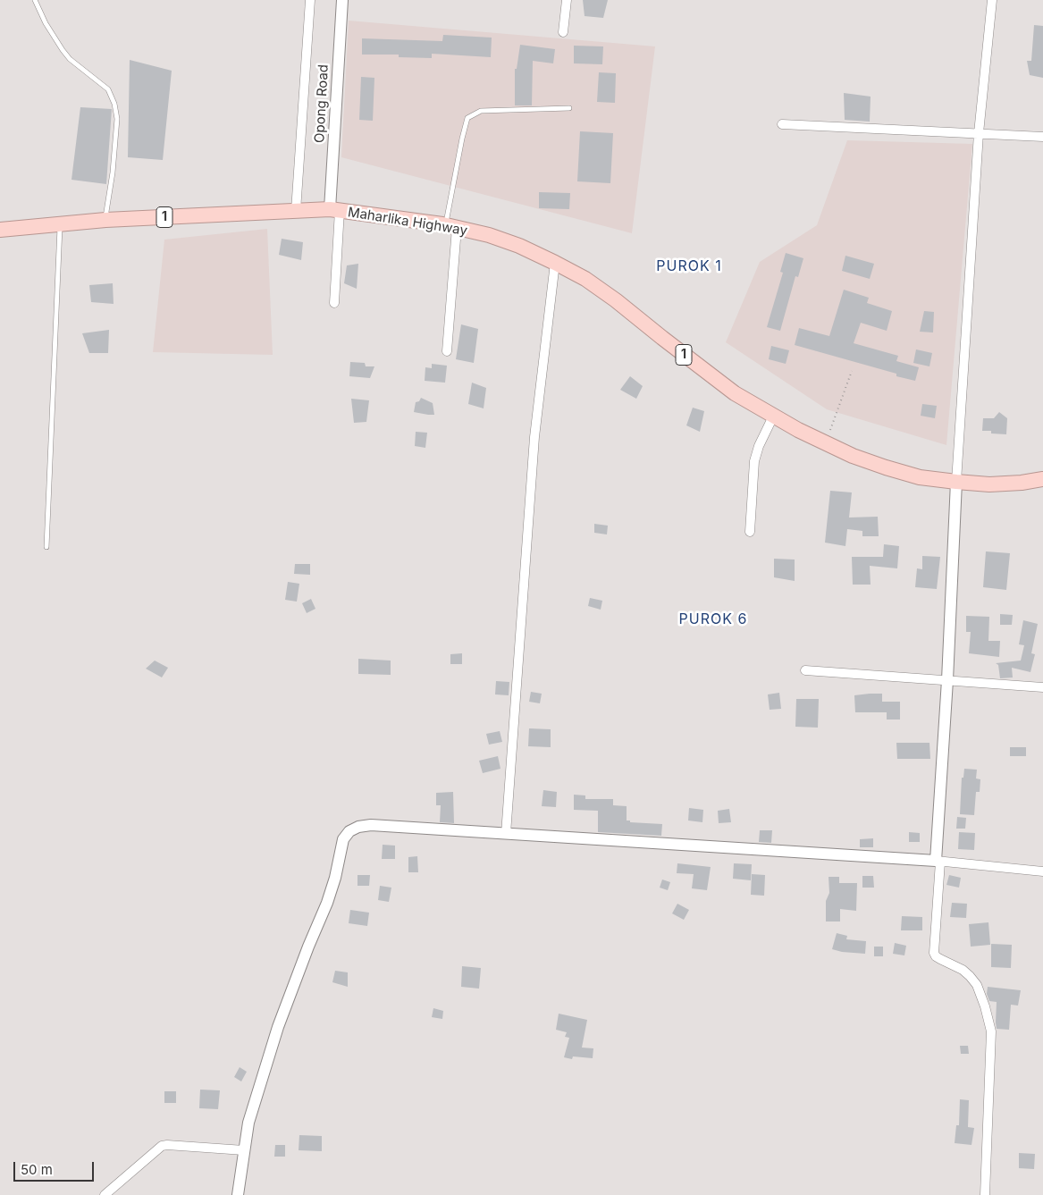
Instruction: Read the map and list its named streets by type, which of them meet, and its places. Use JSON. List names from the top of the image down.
{
  "streets": {
    "highway": ["1", "Maharlika Highway"],
    "street": ["Opong Road"]
  },
  "crossings": [
    ["Opong Road", "Maharlika Highway"]
  ],
  "districts": ["PUROK 1", "PUROK 6"],
  "scale_bar": "50 m"
}
